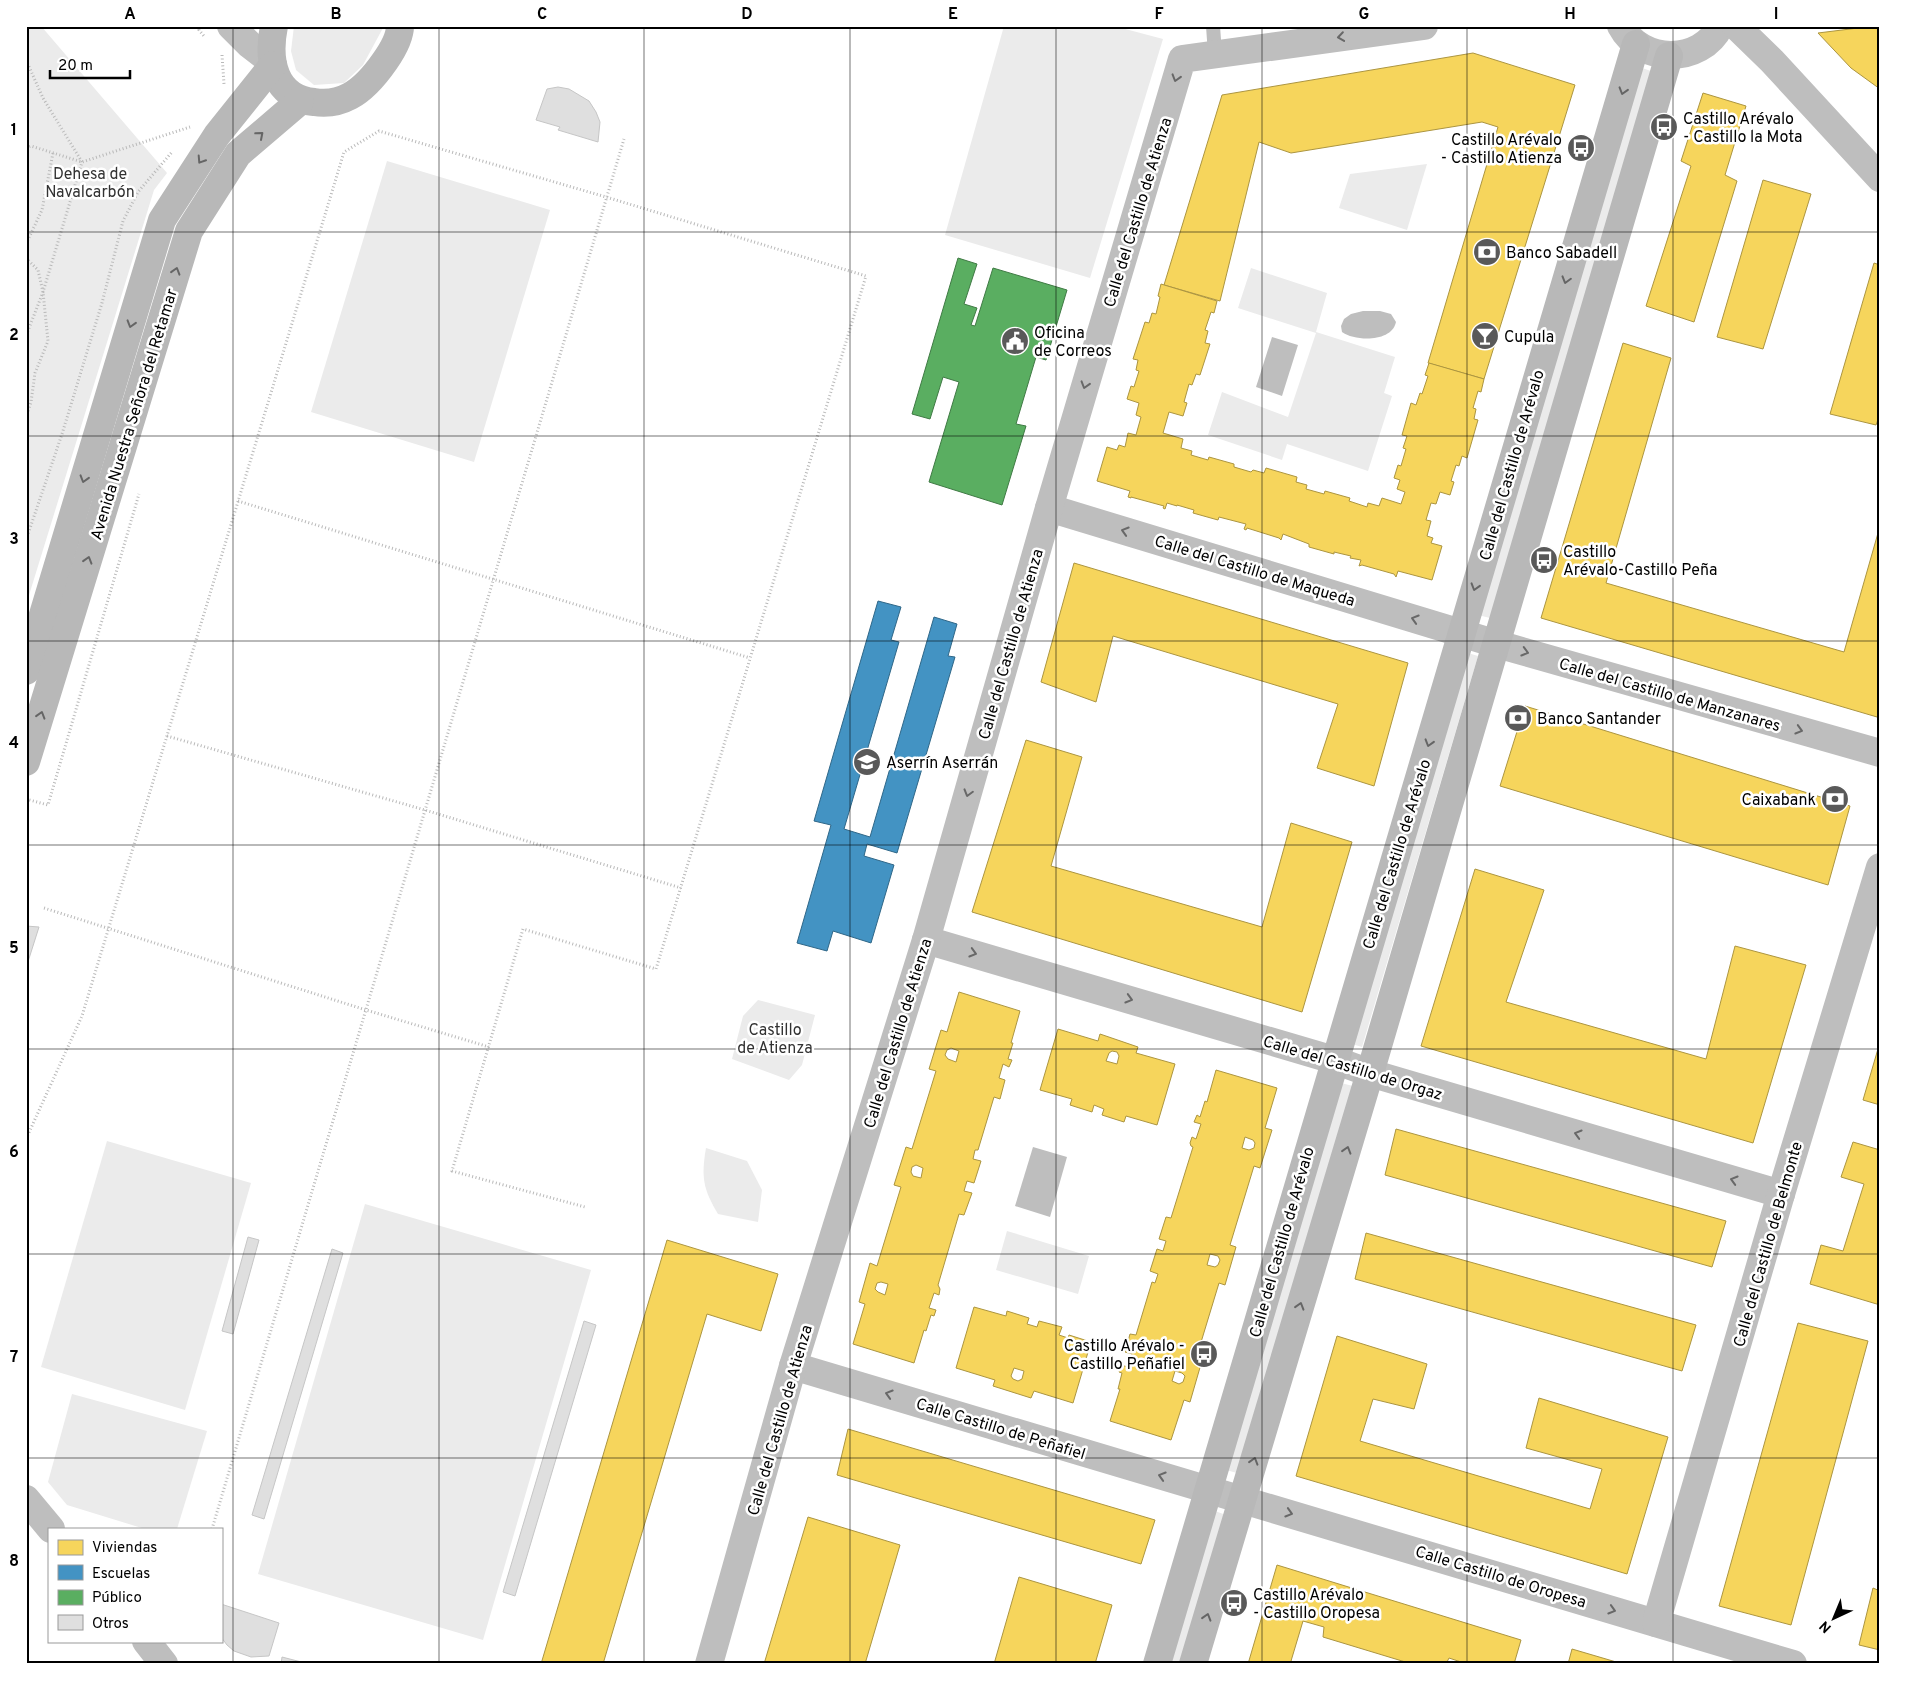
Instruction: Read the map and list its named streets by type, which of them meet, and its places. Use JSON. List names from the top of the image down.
{
  "streets": {
    "street": [
      "Calle del Castillo de Atienza",
      "Avenida Nuestra Señora del Retamar",
      "Calle del Castillo de Arévalo",
      "Calle del Castillo de Maqueda",
      "Calle del Castillo de Manzanares",
      "Calle del Castillo de Orgaz",
      "Calle del Castillo de Belmonte",
      "Calle Castillo de Peñafiel",
      "Calle Castillo de Oropesa"
    ]
  },
  "crossings": [
    ["Calle del Castillo de Atienza", "Calle del Castillo de Maqueda"],
    ["Calle del Castillo de Atienza", "Calle del Castillo de Orgaz"],
    ["Calle del Castillo de Atienza", "Calle Castillo de Peñafiel"],
    ["Calle del Castillo de Arévalo", "Calle del Castillo de Maqueda"],
    ["Calle del Castillo de Arévalo", "Calle del Castillo de Manzanares"],
    ["Calle del Castillo de Arévalo", "Calle del Castillo de Orgaz"],
    ["Calle del Castillo de Arévalo", "Calle Castillo de Peñafiel"],
    ["Calle del Castillo de Arévalo", "Calle Castillo de Oropesa"],
    ["Calle del Castillo de Maqueda", "Calle del Castillo de Manzanares"],
    ["Calle del Castillo de Orgaz", "Calle del Castillo de Belmonte"],
    ["Calle del Castillo de Belmonte", "Calle Castillo de Oropesa"],
    ["Calle Castillo de Peñafiel", "Calle Castillo de Oropesa"]
  ],
  "one_way": [
    "Calle del Castillo de Atienza",
    "Calle del Castillo de Maqueda",
    "Calle del Castillo de Manzanares",
    "Calle Castillo de Peñafiel",
    "Calle Castillo de Oropesa"
  ],
  "parks": ["Dehesa de Navalcarbón", "Castillo de Atienza"],
  "places": {
    "bus stop": [
      "Castillo Arévalo - Castillo la Mota",
      "Castillo Arévalo - Castillo Atienza",
      "Castillo Arévalo-Castillo Peña",
      "Castillo Arévalo - Castillo Peñafiel",
      "Castillo Arévalo - Castillo Oropesa"
    ],
    "bank": ["Banco Sabadell", "Banco Santander", "Caixabank"],
    "bar": ["Cupula"],
    "public building": ["Oficina de Correos"],
    "school or university": ["Aserrín Aserrán"]
  },
  "legend": [
    "Viviendas",
    "Escuelas",
    "Público",
    "Otros"
  ],
  "scale_bar": "20 m",
  "north": "bottom left",
  "grid": {
    "columns": [
      "A",
      "B",
      "C",
      "D",
      "E",
      "F",
      "G",
      "H",
      "I"
    ],
    "rows": [
      "1",
      "2",
      "3",
      "4",
      "5",
      "6",
      "7",
      "8"
    ]
  }
}
